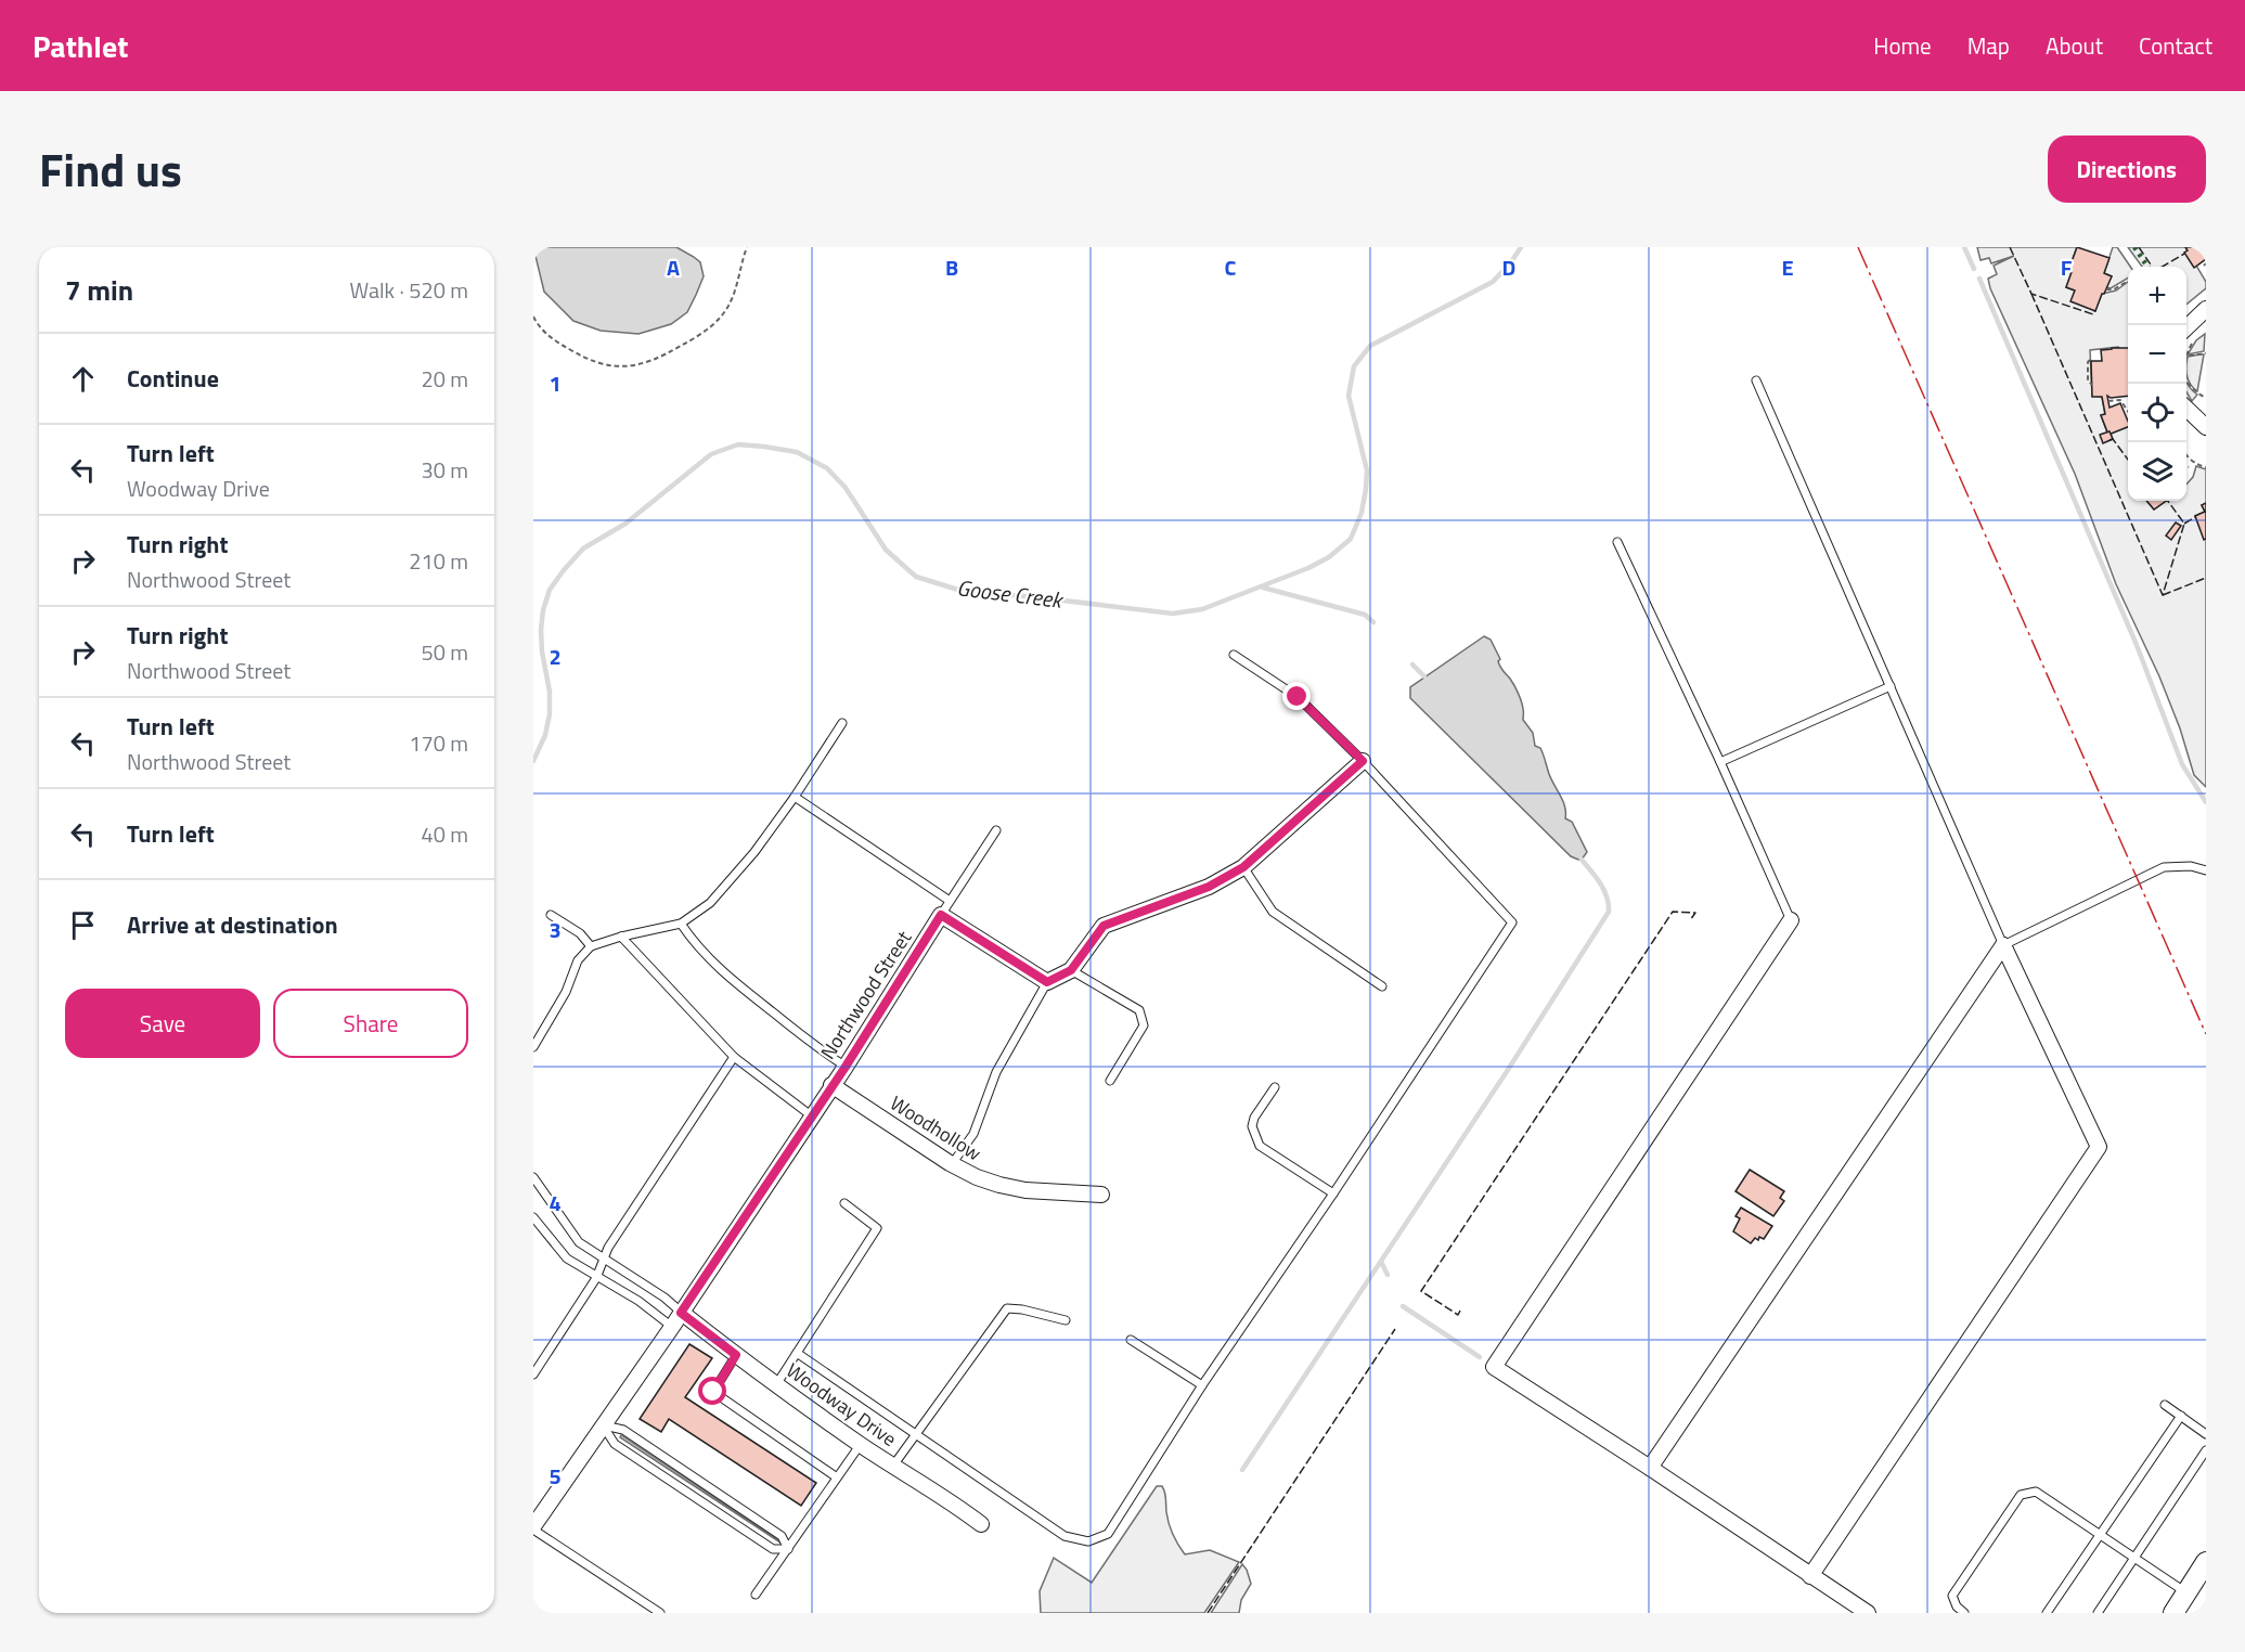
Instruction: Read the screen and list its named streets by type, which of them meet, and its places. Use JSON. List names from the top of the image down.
{
  "streets": {
    "street": ["Northwood Street", "Woodhollow", "Woodway Drive"]
  },
  "crossings": [
    ["Northwood Street", "Woodhollow"],
    ["Northwood Street", "Woodway Drive"]
  ],
  "water": ["Goose Creek"],
  "page": {
    "header": "Pathlet",
    "nav": [
      "Home",
      "Map",
      "About",
      "Contact"
    ],
    "title": "Find us",
    "buttons": [
      "Directions",
      ["Save", "Share"]
    ],
    "heading": ["7 min", "Walk · 520 m"],
    "map_buttons": ["+", "−"],
    "list": [
      ["Continue", "20 m"],
      ["Turn left", "Woodway Drive", "30 m"],
      ["Turn right", "Northwood Street", "210 m"],
      ["Turn right", "Northwood Street", "50 m"],
      ["Turn left", "Northwood Street", "170 m"],
      ["Turn left", "40 m"],
      "Arrive at destination"
    ]
  },
  "grid": {
    "columns": [
      "A",
      "B",
      "C",
      "D",
      "E",
      "F"
    ],
    "rows": [
      "1",
      "2",
      "3",
      "4",
      "5"
    ]
  }
}
